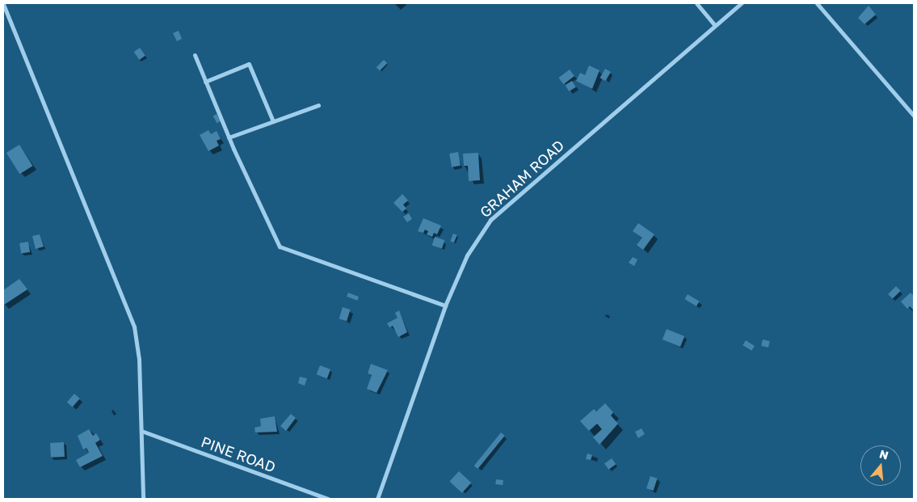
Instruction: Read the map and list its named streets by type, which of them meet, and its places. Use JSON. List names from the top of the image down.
{
  "streets": {
    "street": ["GRAHAM ROAD", "PINE ROAD"]
  },
  "north": "top"
}
